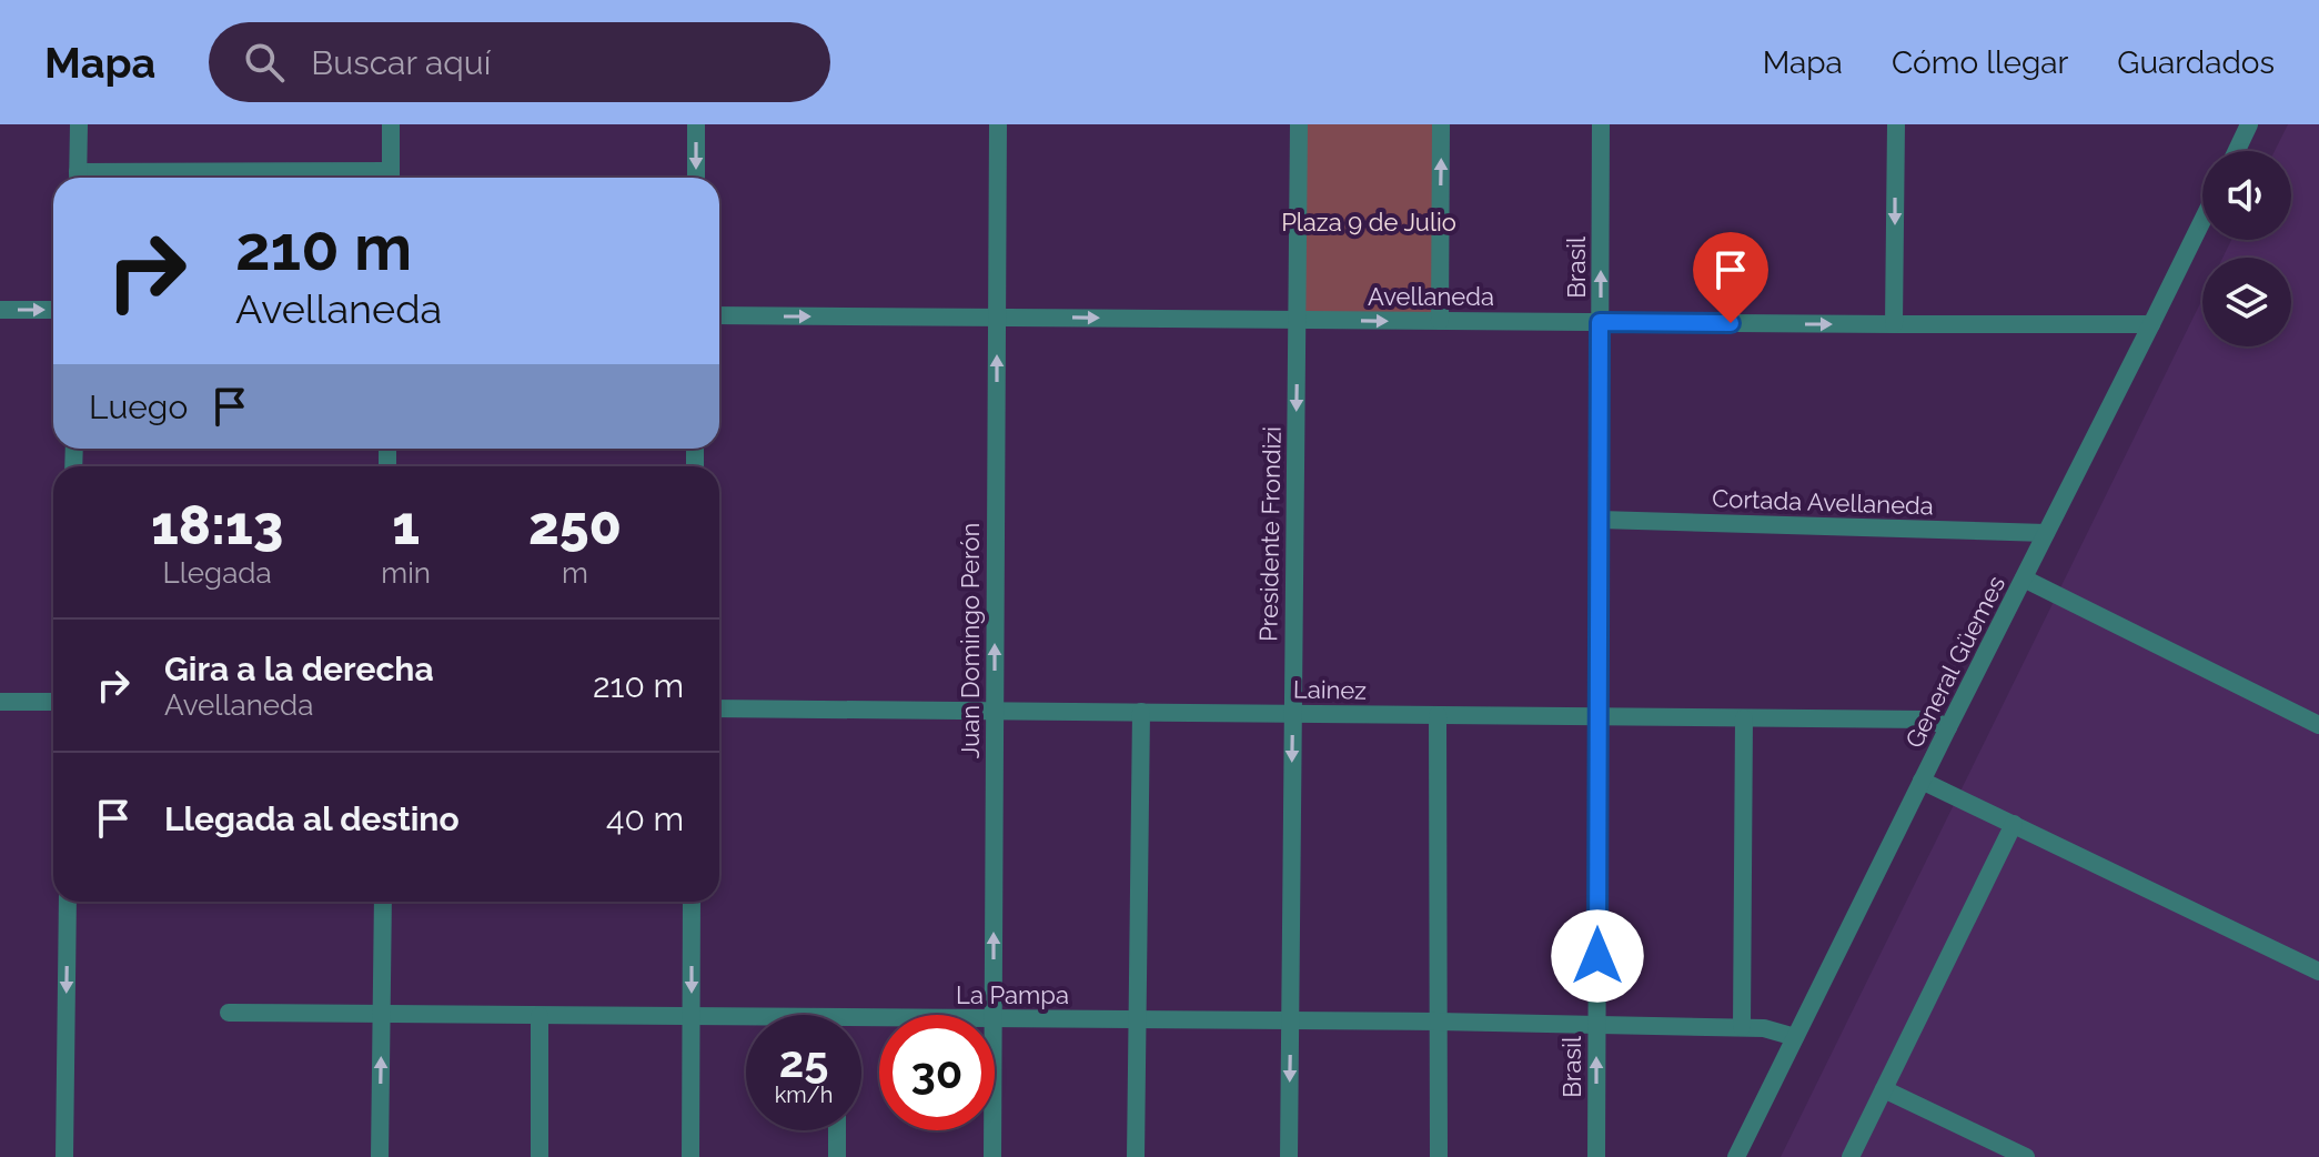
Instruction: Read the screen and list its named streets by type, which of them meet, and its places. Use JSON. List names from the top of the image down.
{
  "streets": {
    "street": [
      "Brasil",
      "Avellaneda",
      "Cortada Avellaneda",
      "Presidente Frondizi",
      "Juan Domingo Perón",
      "General Güemes",
      "Lainez",
      "La Pampa"
    ]
  },
  "crossings": [
    ["Brasil", "Avellaneda"],
    ["Brasil", "Cortada Avellaneda"],
    ["Brasil", "Lainez"],
    ["Brasil", "La Pampa"],
    ["Avellaneda", "Presidente Frondizi"],
    ["Avellaneda", "Juan Domingo Perón"],
    ["Avellaneda", "General Güemes"],
    ["Cortada Avellaneda", "General Güemes"],
    ["Presidente Frondizi", "Lainez"],
    ["Presidente Frondizi", "La Pampa"],
    ["Juan Domingo Perón", "Lainez"],
    ["General Güemes", "Lainez"],
    ["General Güemes", "La Pampa"]
  ],
  "one_way": ["Avellaneda"],
  "parks": ["Plaza 9 de Julio"],
  "page": {
    "header": "Mapa",
    "search": "Buscar aquí",
    "nav": ["Mapa", "Cómo llegar", "Guardados"],
    "turn": ["210 m", "Avellaneda"],
    "then": "Luego",
    "eta": [
      "18:13",
      "Llegada",
      "1",
      "min",
      "250",
      "m"
    ],
    "list": [
      {
        "name": "Gira a la derecha",
        "note": "Avellaneda",
        "value": "210 m"
      },
      {
        "name": "Llegada al destino",
        "value": "40 m"
      }
    ],
    "speed": "25 km/h",
    "limit": "30"
  }
}
